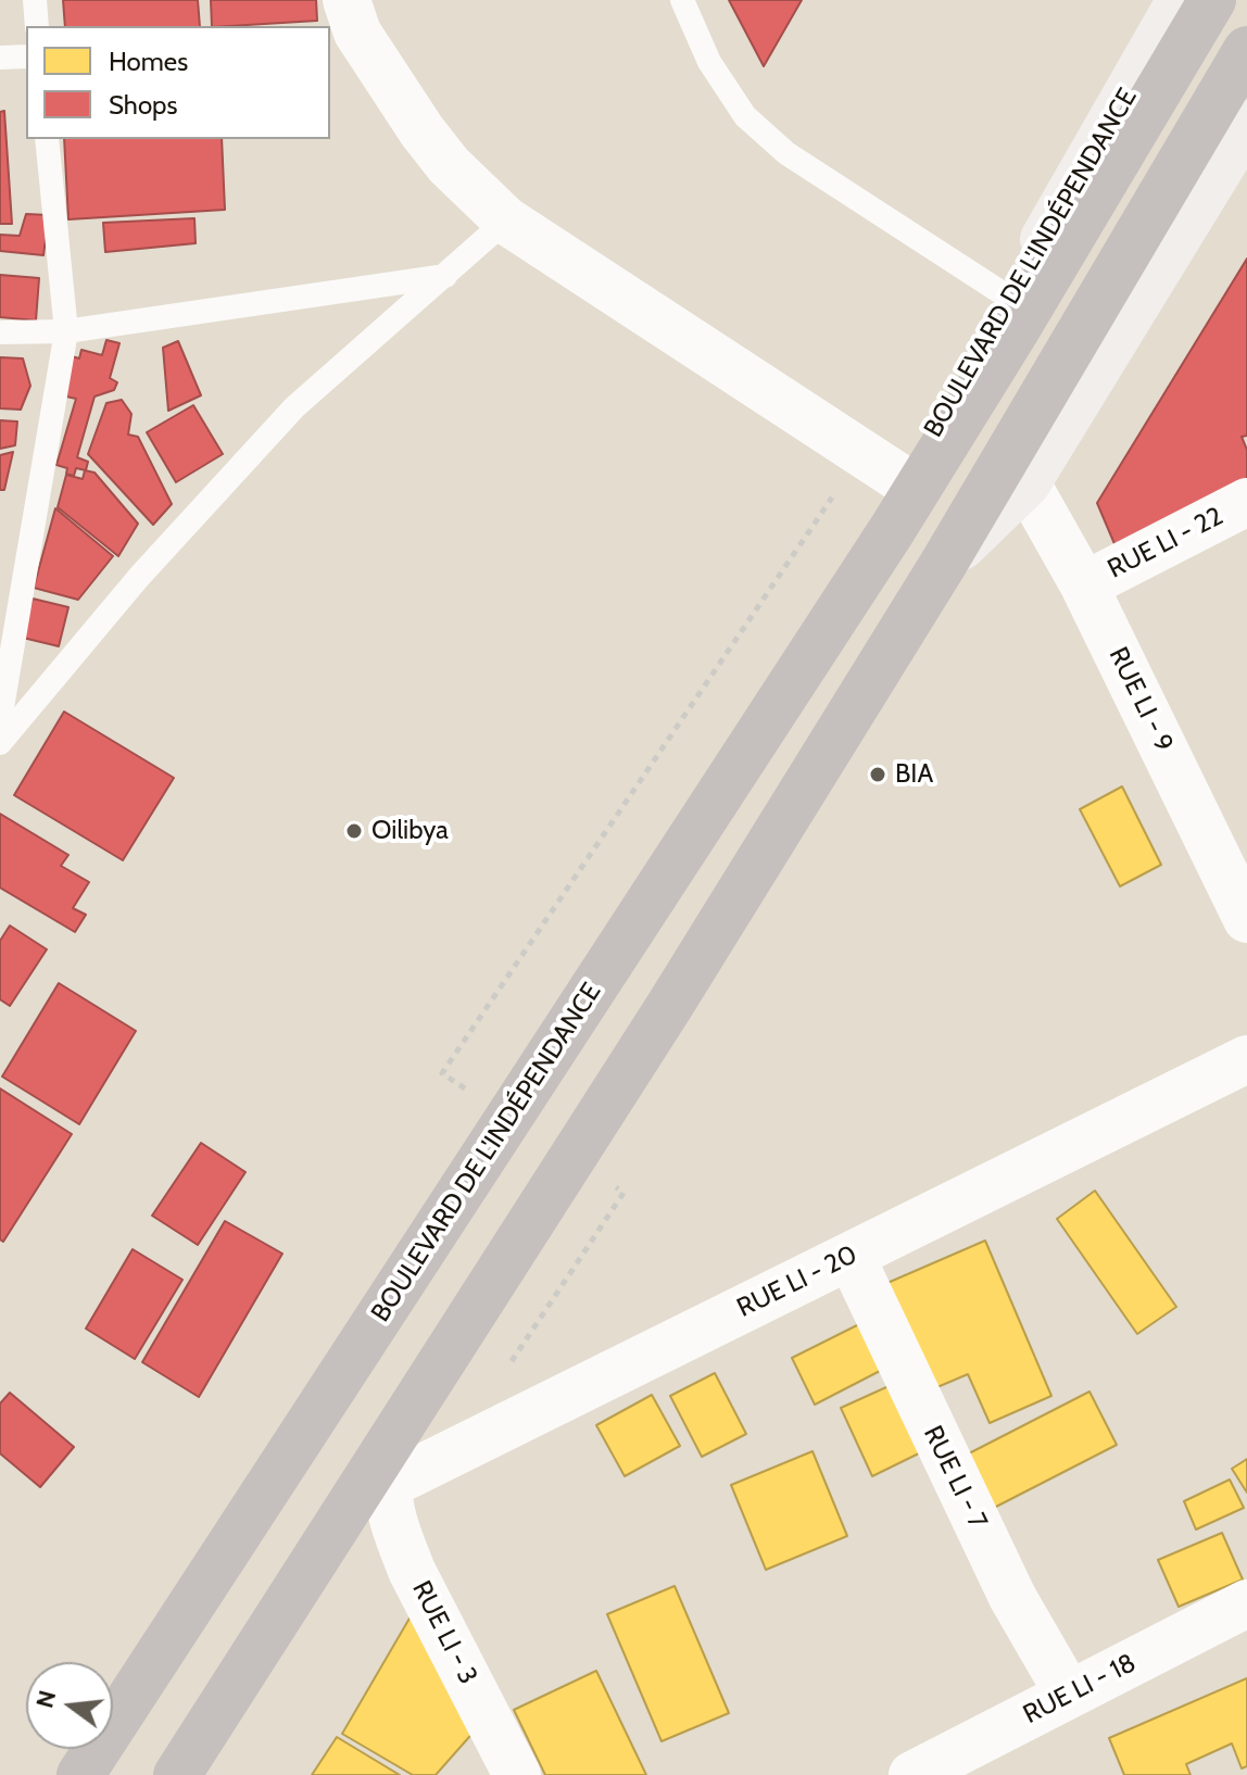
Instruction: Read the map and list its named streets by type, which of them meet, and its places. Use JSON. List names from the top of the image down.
{
  "streets": {
    "main road": ["BOULEVARD DE L'INDÉPENDANCE"],
    "street": [
      "RUE LI - 22",
      "RUE LI - 9",
      "RUE LI - 20",
      "RUE LI - 7",
      "RUE LI - 3",
      "RUE LI - 18"
    ]
  },
  "crossings": [
    ["RUE LI - 22", "RUE LI - 9"],
    ["RUE LI - 20", "RUE LI - 7"],
    ["RUE LI - 20", "RUE LI - 3"],
    ["RUE LI - 7", "RUE LI - 18"]
  ],
  "places": ["BIA", "Oilibya"],
  "legend": ["Homes", "Shops"],
  "north": "left"
}
